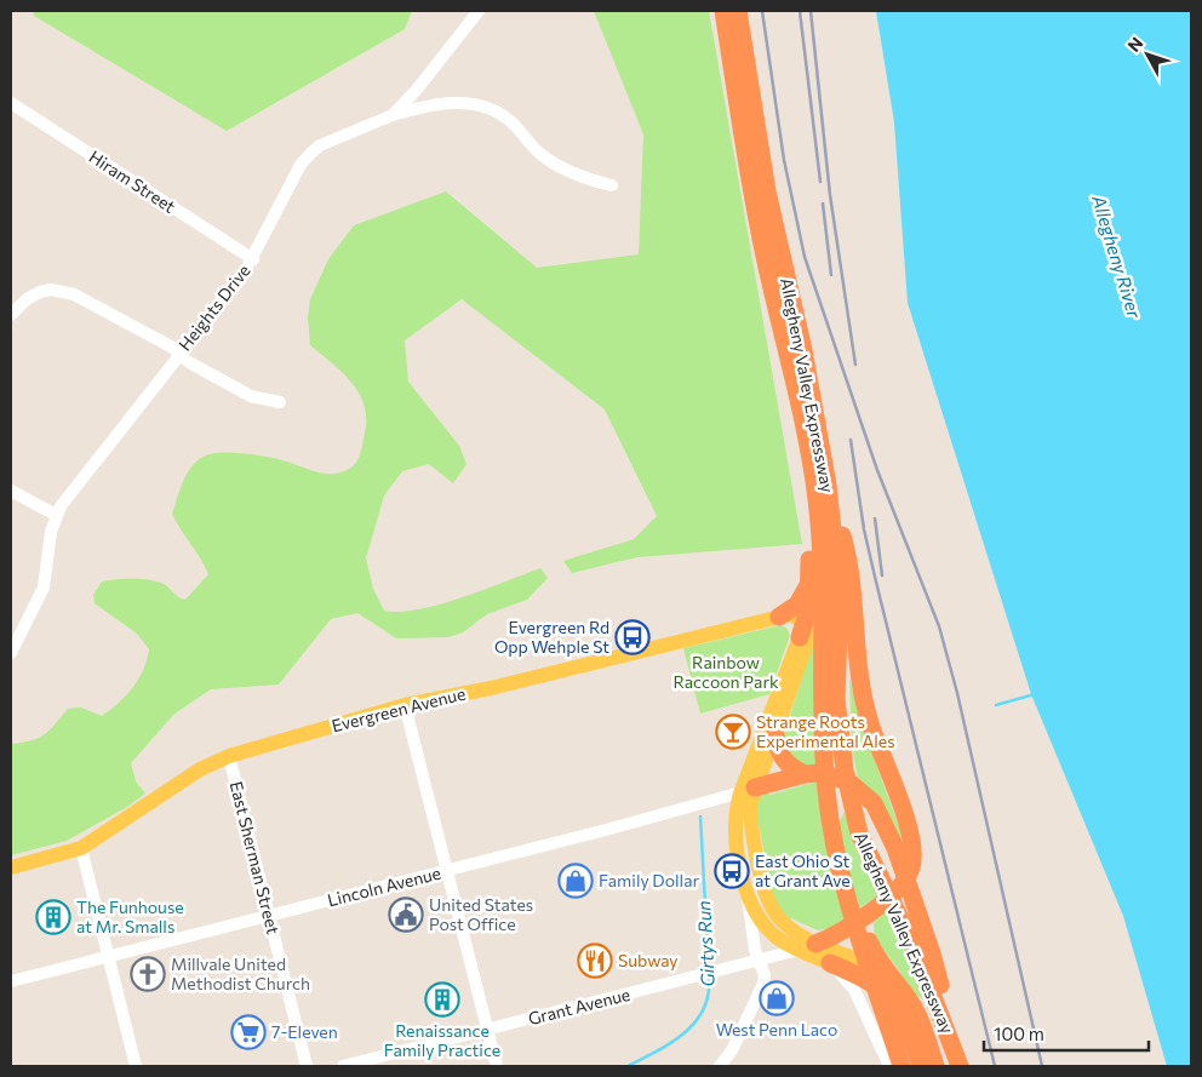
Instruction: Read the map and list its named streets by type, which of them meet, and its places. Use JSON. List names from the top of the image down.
{
  "streets": {
    "highway": ["Allegheny Valley Expressway"],
    "main road": ["Evergreen Avenue"],
    "street": [
      "Hiram Street",
      "Heights Drive",
      "East Sherman Street",
      "Lincoln Avenue",
      "Grant Avenue"
    ]
  },
  "crossings": [
    ["Hiram Street", "Heights Drive"],
    ["Evergreen Avenue", "East Sherman Street"],
    ["East Sherman Street", "Lincoln Avenue"]
  ],
  "water": ["Allegheny River", "Girtys Run"],
  "parks": ["Rainbow Raccoon Park"],
  "places": {
    "bus stop": ["Evergreen Rd Opp Wehple St", "East Ohio St at Grant Ave"],
    "bar": ["Strange Roots Experimental Ales"],
    "shop": ["Family Dollar", "West Penn Laco"],
    "public building": ["United States Post Office"],
    "building": ["The Funhouse at Mr. Smalls", "Renaissance Family Practice"],
    "restaurant": ["Subway"],
    "church": ["Millvale United Methodist Church"],
    "supermarket": ["7-Eleven"]
  },
  "scale_bar": "100 m",
  "north": "top left"
}
